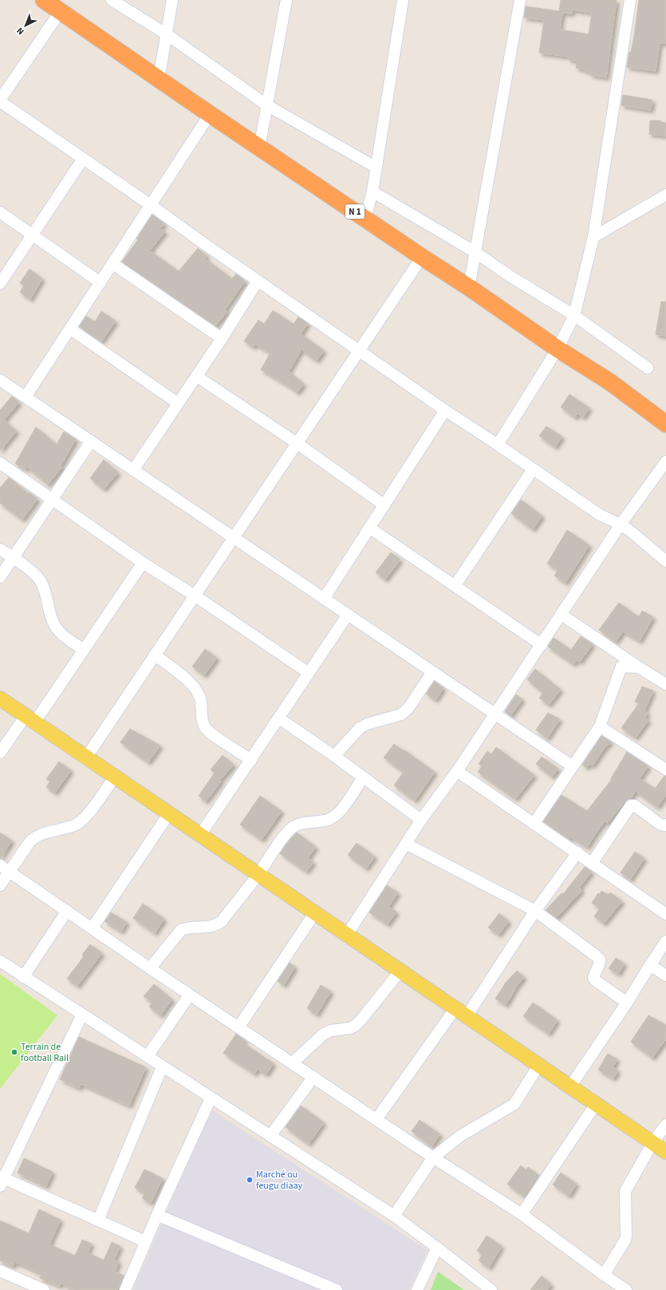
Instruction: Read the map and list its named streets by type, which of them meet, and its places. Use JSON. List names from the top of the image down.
{
  "streets": {
    "highway": ["N 1"]
  },
  "places": ["Terrain de football Rail", "Marché ou feugu diaay"],
  "north": "bottom left"
}
